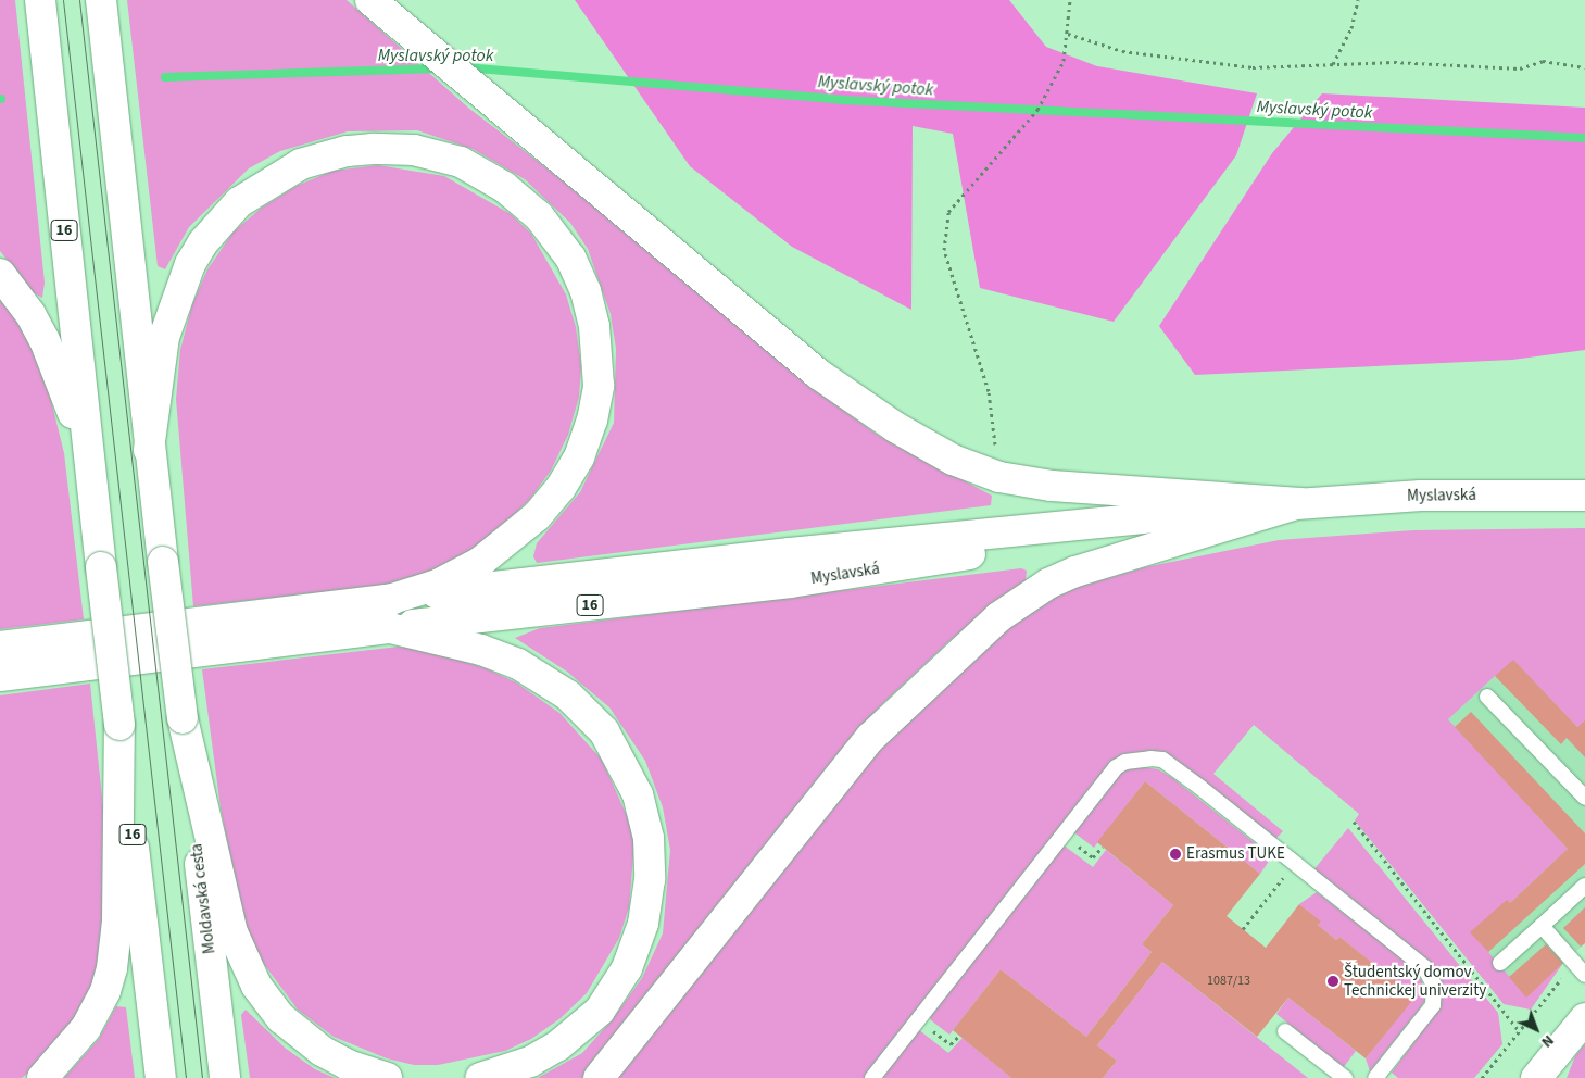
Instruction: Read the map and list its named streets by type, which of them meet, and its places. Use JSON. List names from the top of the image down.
{
  "streets": {
    "main road": ["16", "Myslavská", "Moldavská cesta"]
  },
  "crossings": [
    ["16", "Myslavská"]
  ],
  "water": ["Myslavský potok"],
  "places": ["Erasmus TUKE", "Študentský domov Technickej univerzity"],
  "house_numbers": ["1087/13"],
  "north": "bottom right"
}
